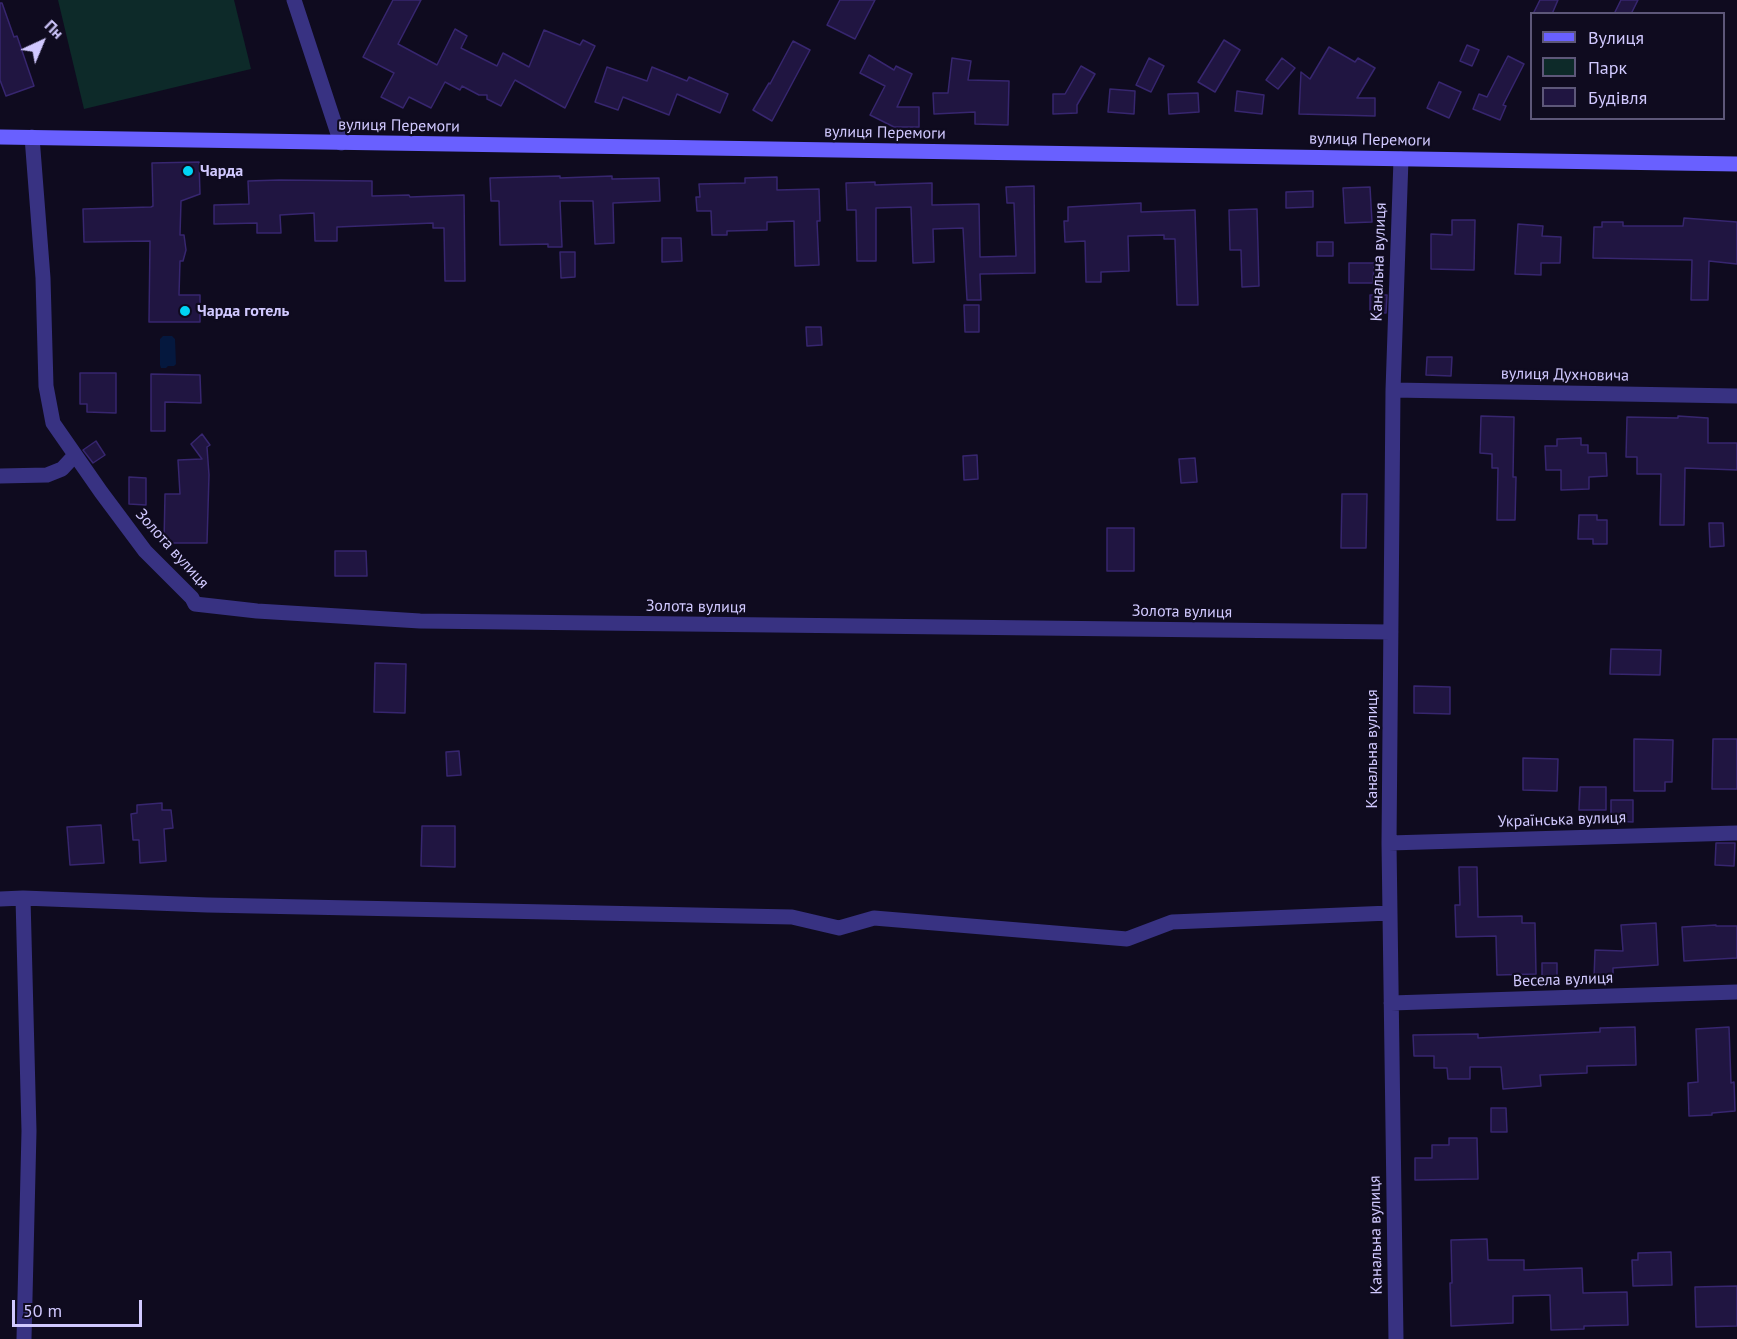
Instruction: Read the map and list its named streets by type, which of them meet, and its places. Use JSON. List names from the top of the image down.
{
  "streets": {
    "street": [
      "вулиця Перемоги",
      "Канальна вулиця",
      "вулиця Духновича",
      "Золота вулиця",
      "Українська вулиця",
      "Весела вулиця"
    ]
  },
  "crossings": [
    ["вулиця Перемоги", "Канальна вулиця"],
    ["Канальна вулиця", "вулиця Духновича"],
    ["Канальна вулиця", "Золота вулиця"],
    ["Канальна вулиця", "Українська вулиця"],
    ["Канальна вулиця", "Весела вулиця"]
  ],
  "places": ["Чарда", "Чарда готель"],
  "legend": ["Вулиця", "Парк", "Будівля"],
  "scale_bar": "50 m",
  "north": "top right"
}
